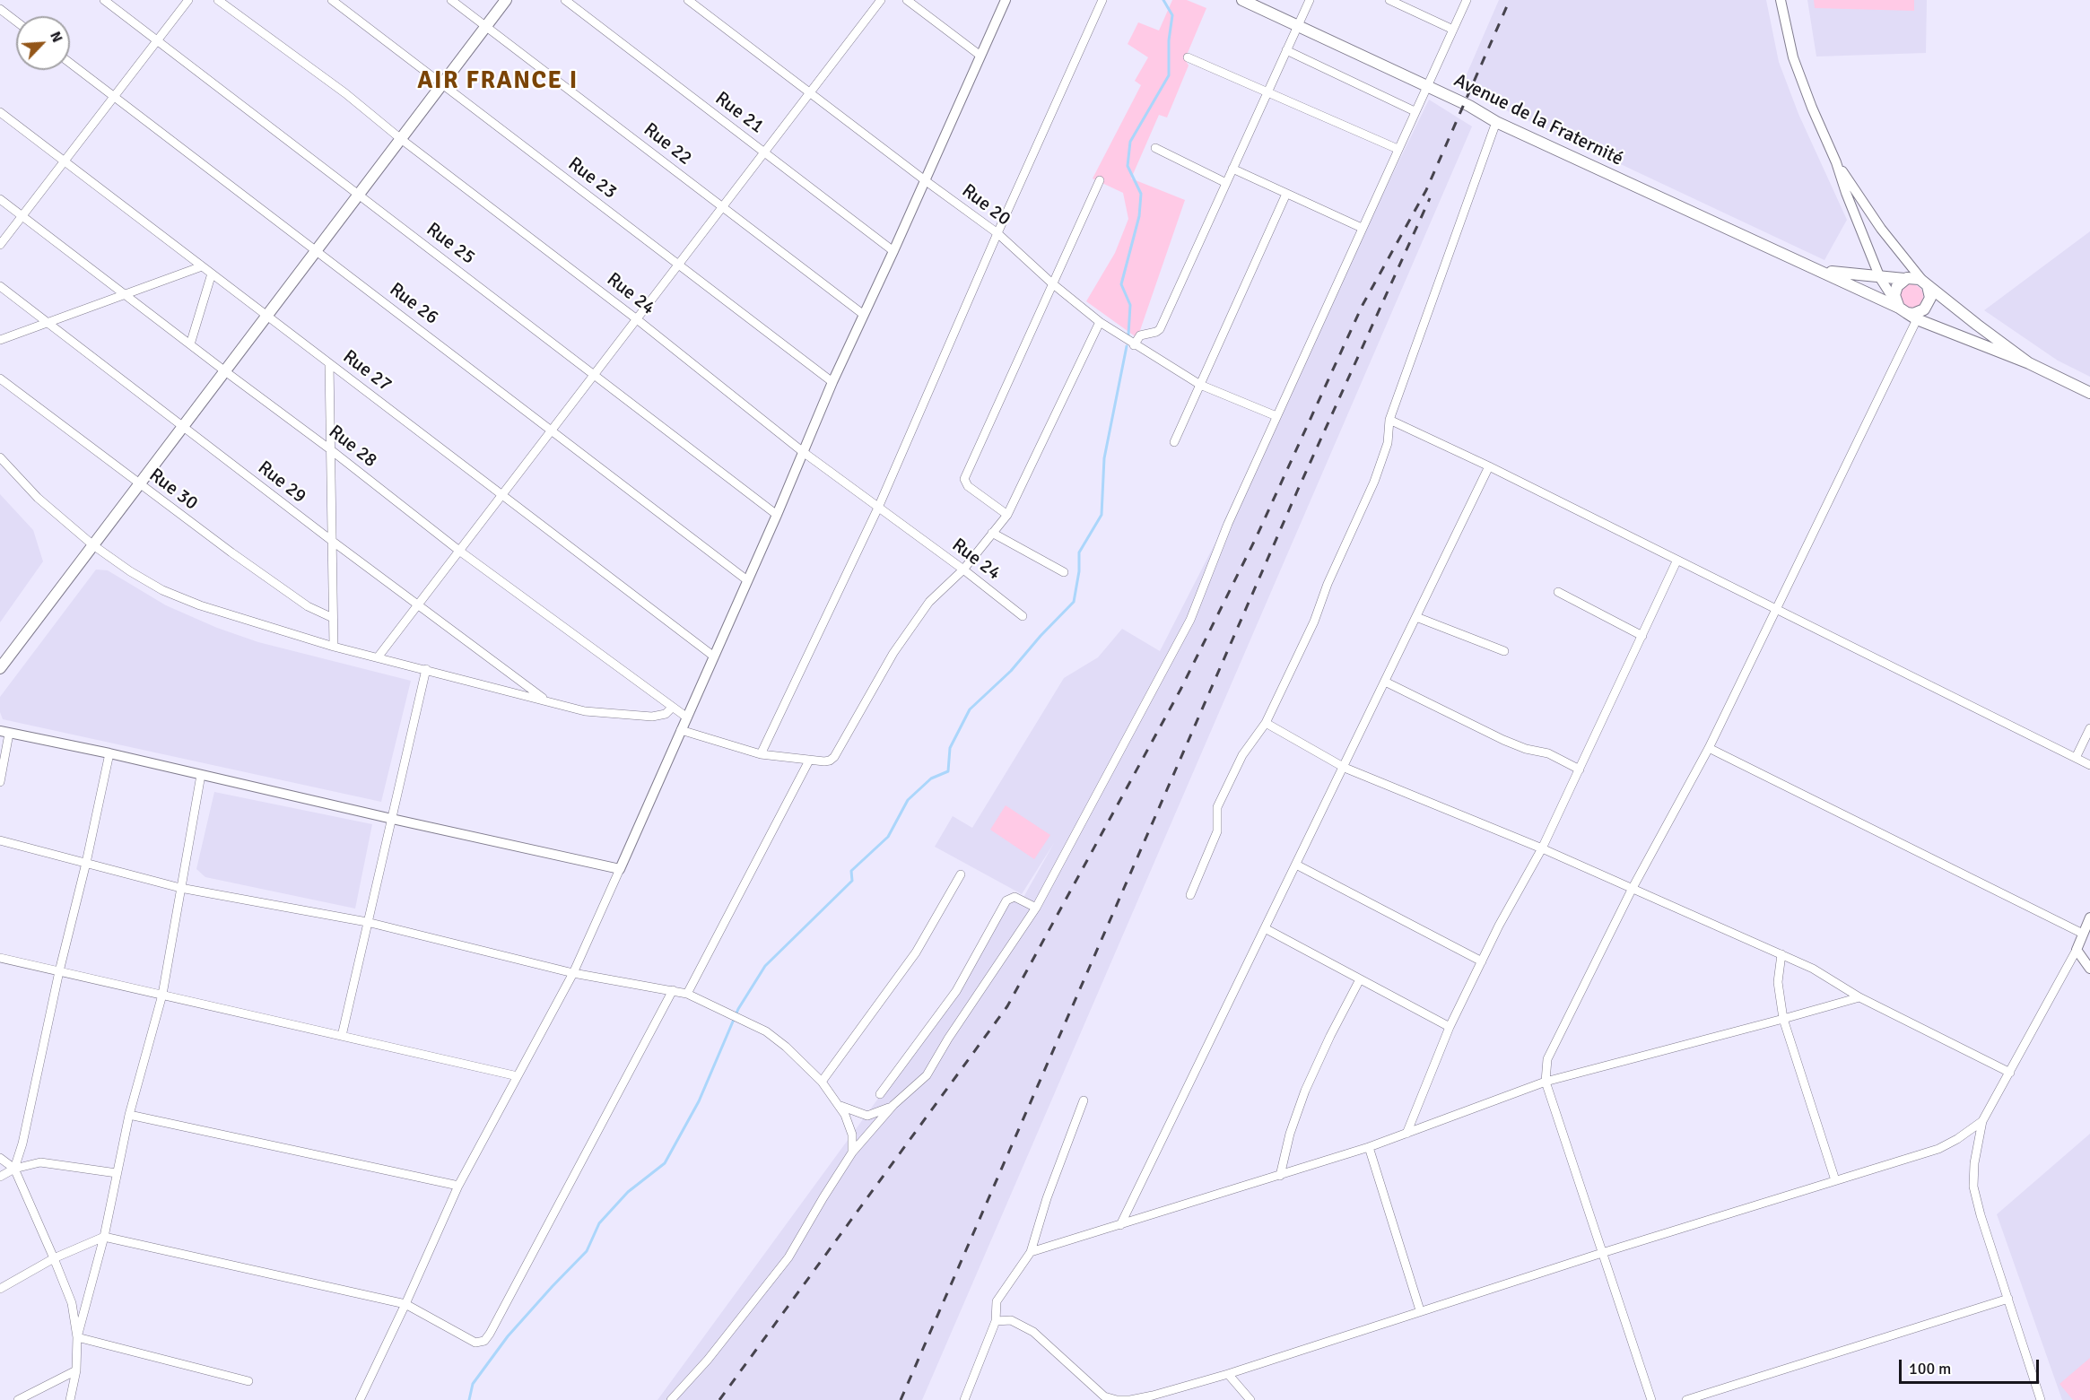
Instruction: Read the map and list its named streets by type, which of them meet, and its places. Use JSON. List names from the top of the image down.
{
  "streets": {
    "main road": ["Avenue de la Fraternité"],
    "street": [
      "Rue 21",
      "Rue 22",
      "Rue 23",
      "Rue 20",
      "Rue 25",
      "Rue 24",
      "Rue 26",
      "Rue 27",
      "Rue 28",
      "Rue 29",
      "Rue 30"
    ]
  },
  "districts": ["AIR FRANCE I"],
  "scale_bar": "100 m",
  "north": "top right"
}
